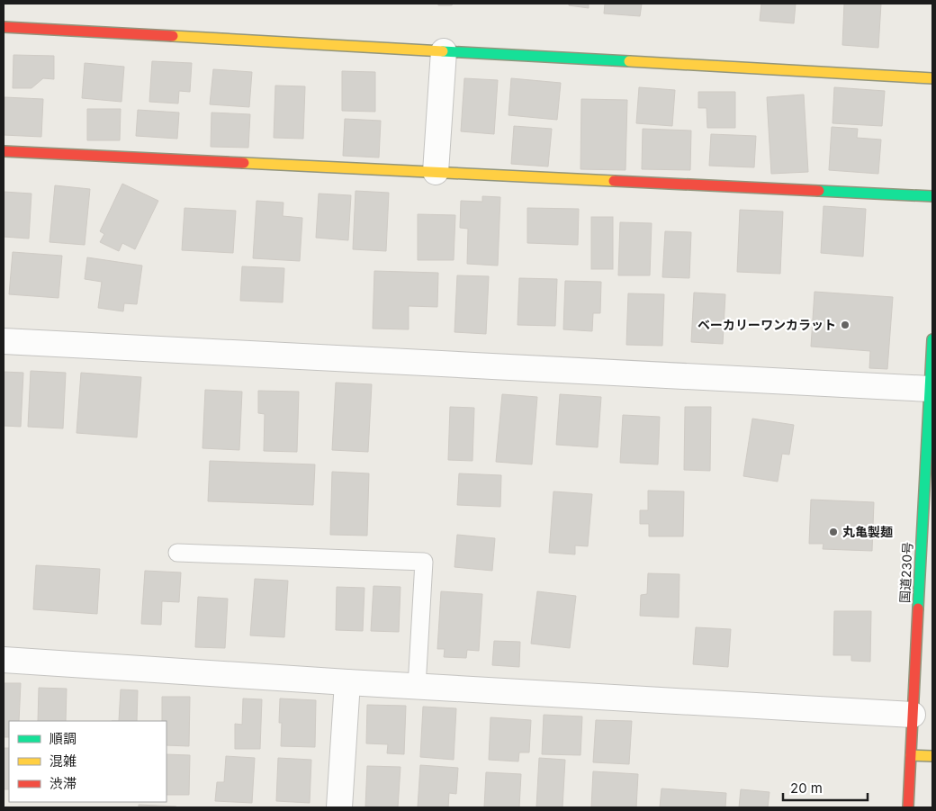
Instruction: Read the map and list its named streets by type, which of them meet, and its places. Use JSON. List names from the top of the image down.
{
  "streets": {
    "main road": ["国道230号"]
  },
  "places": ["ベーカリーワンカラット", "丸亀製麺"],
  "legend": ["順調", "混雑", "渋滞"],
  "scale_bar": "20 m"
}
